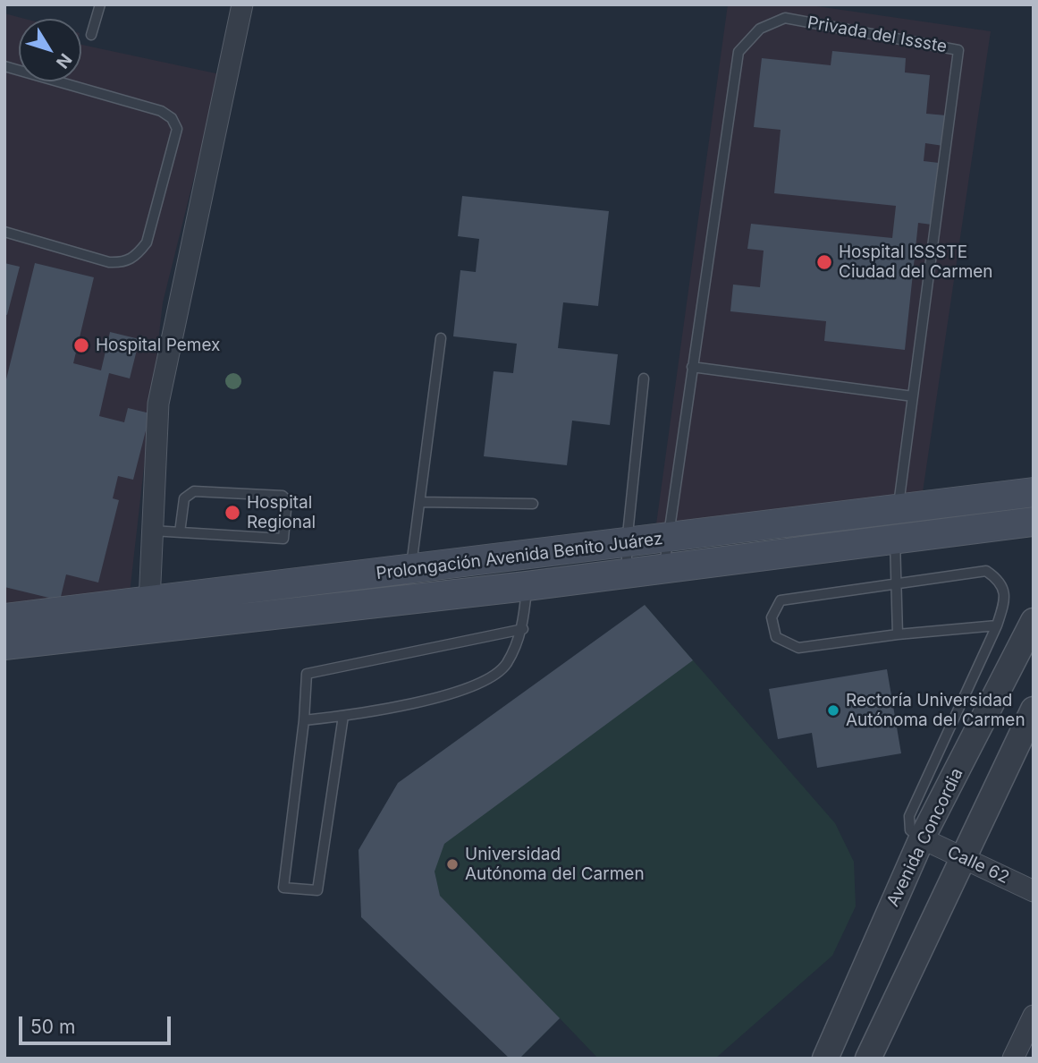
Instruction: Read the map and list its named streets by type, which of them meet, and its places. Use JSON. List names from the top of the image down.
{
  "streets": {
    "main road": ["Prolongación Avenida Benito Juárez"],
    "street": ["Avenida Concordia", "Calle 62"],
    "lane": ["Privada del Issste"]
  },
  "crossings": [
    ["Privada del Issste", "Prolongación Avenida Benito Juárez"],
    ["Avenida Concordia", "Calle 62"]
  ],
  "places": [
    "Hospital ISSSTE Ciudad del Carmen",
    "Hospital Pemex",
    "Hospital Regional",
    "Rectoría Universidad Autónoma del Carmen",
    "Universidad Autónoma del Carmen"
  ],
  "scale_bar": "50 m",
  "north": "bottom right"
}
